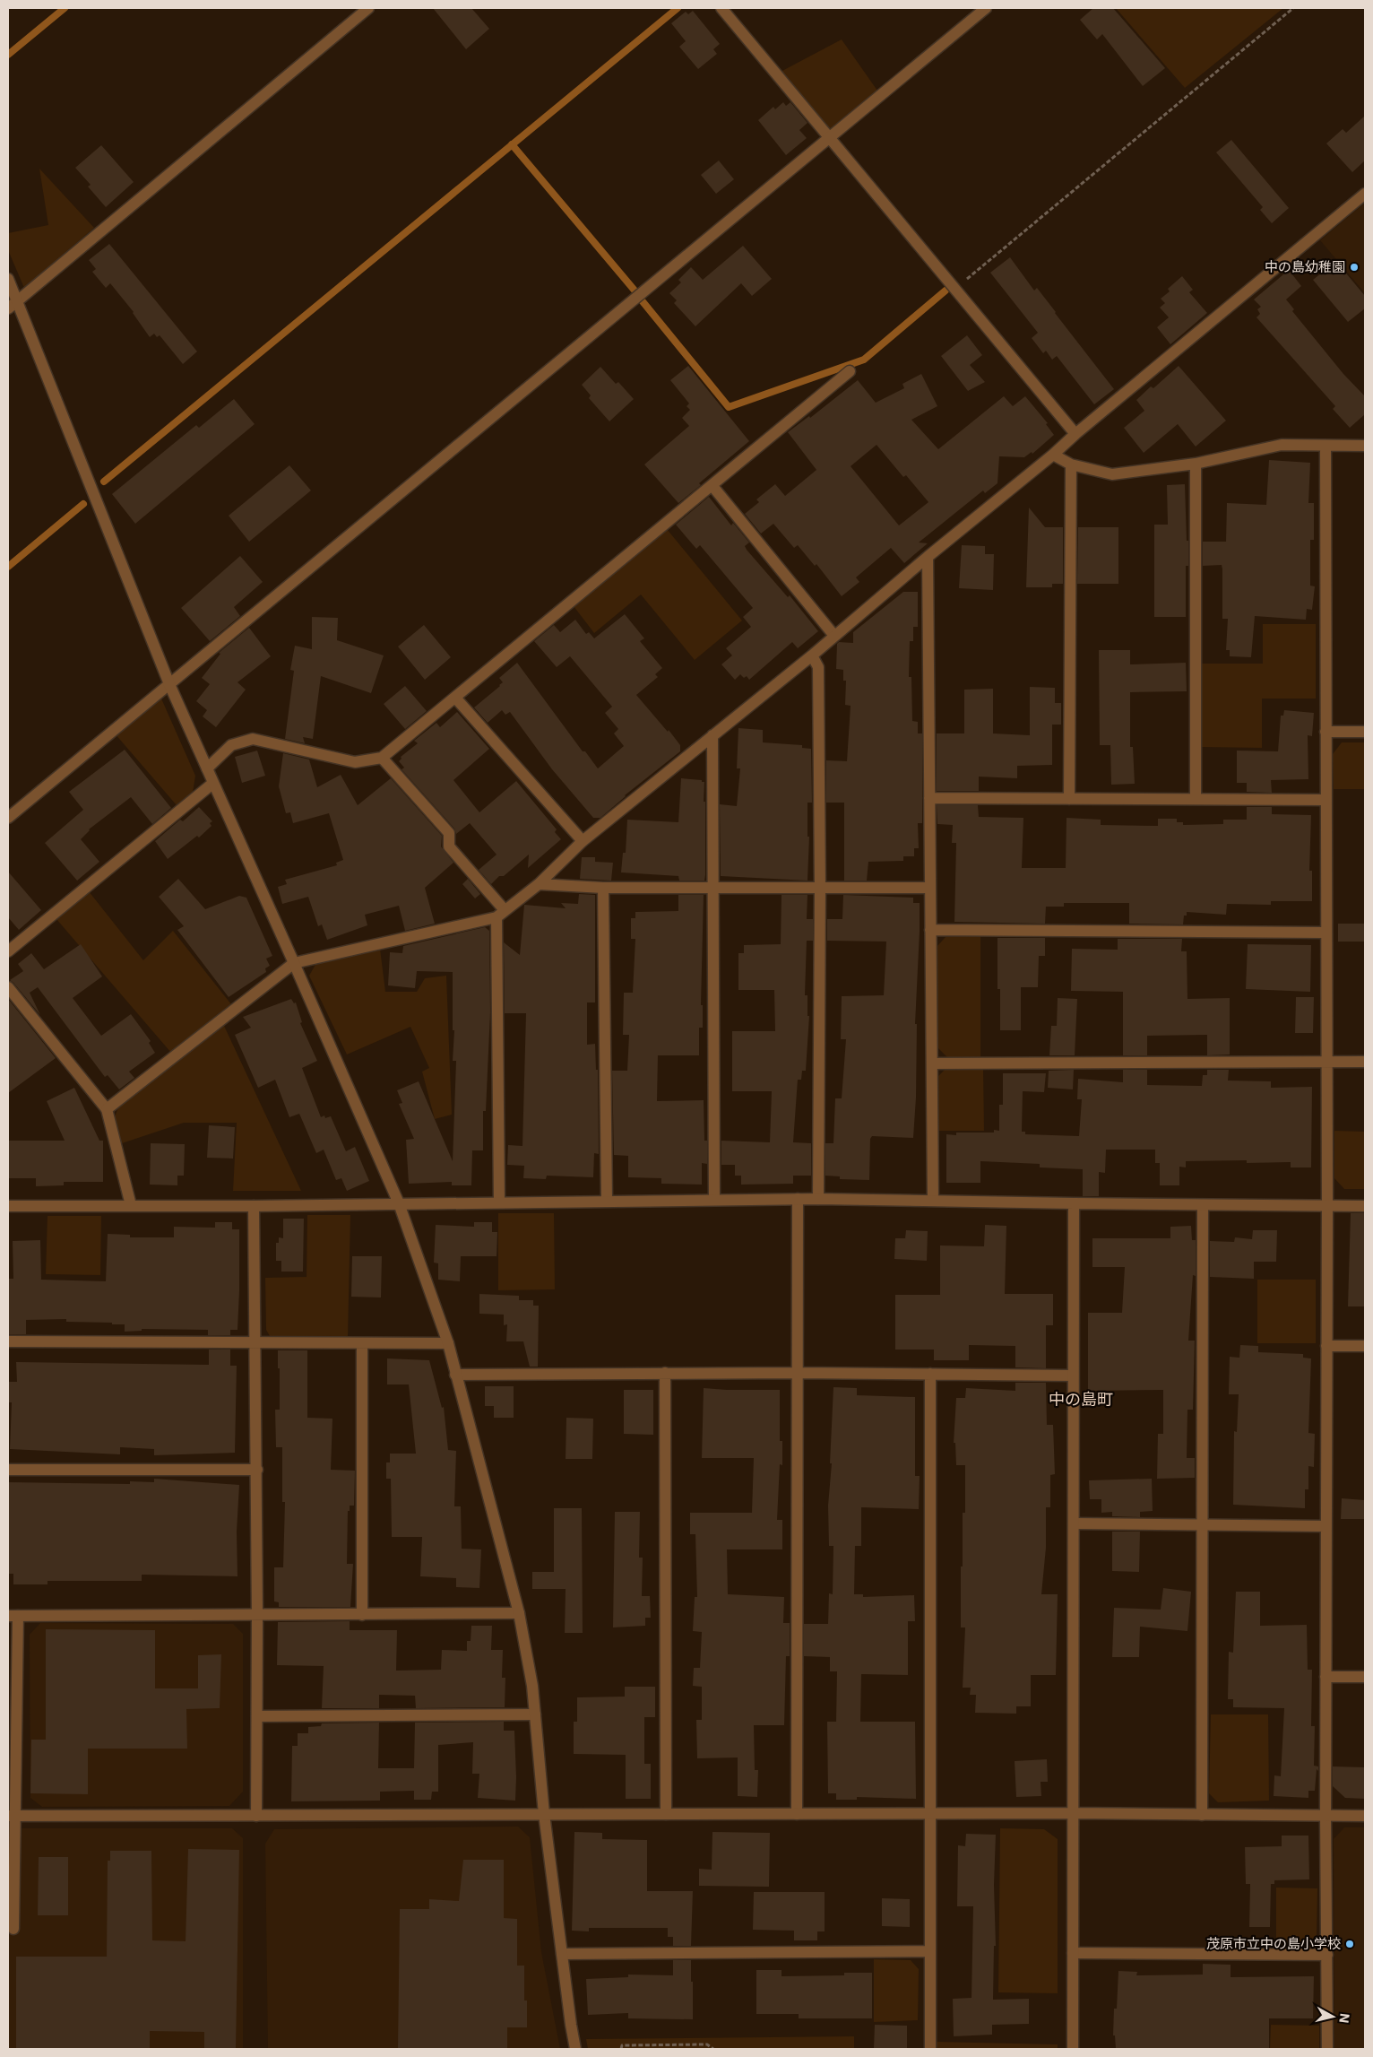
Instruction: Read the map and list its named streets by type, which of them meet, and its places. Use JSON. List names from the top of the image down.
{
  "districts": ["中の島町"],
  "places": ["中の島幼稚園", "茂原市立中の島小学校"],
  "north": "right"
}
